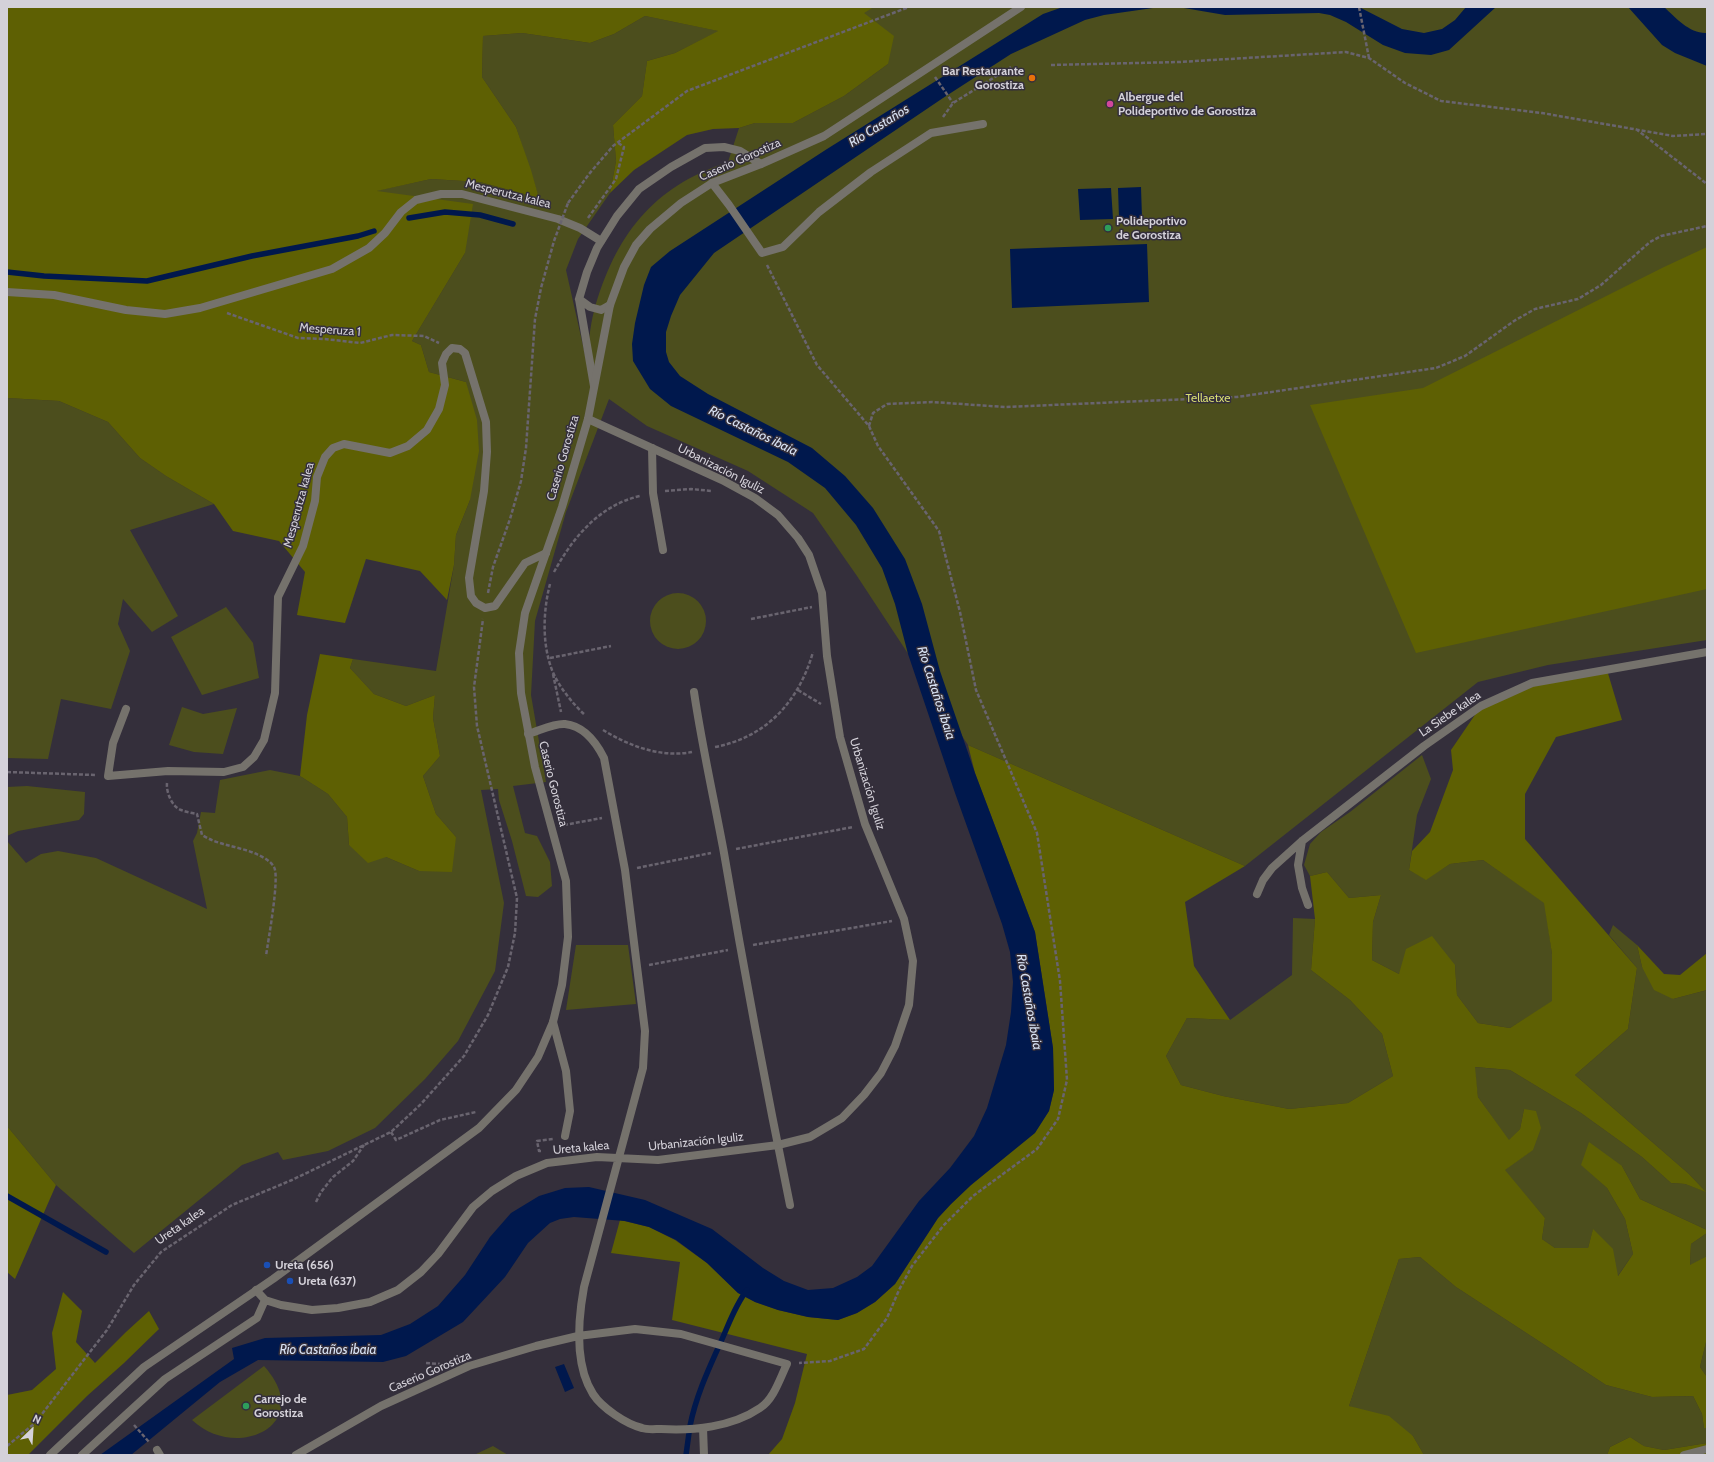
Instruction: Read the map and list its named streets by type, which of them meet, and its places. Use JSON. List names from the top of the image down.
{
  "streets": {
    "street": [
      "Caserio Gorostiza",
      "Mesperutza kalea",
      "Urbanización Iguliz",
      "La Siebe kalea",
      "Ureta kalea"
    ],
    "path": ["Mesperuza 1"]
  },
  "crossings": [
    ["Caserio Gorostiza", "Urbanización Iguliz"],
    ["Mesperutza kalea", "Mesperuza 1"],
    ["Urbanización Iguliz", "Ureta kalea"]
  ],
  "water": ["Río Castaños", "Río Castaños ibaia"],
  "parks": ["Tellaetxe"],
  "places": [
    "Bar Restaurante Gorostiza",
    "Albergue del Polideportivo de Gorostiza",
    "Polideportivo de Gorostiza",
    "Ureta (656)",
    "Ureta (637)",
    "Carrejo de Gorostiza"
  ],
  "north": "top right"
}
